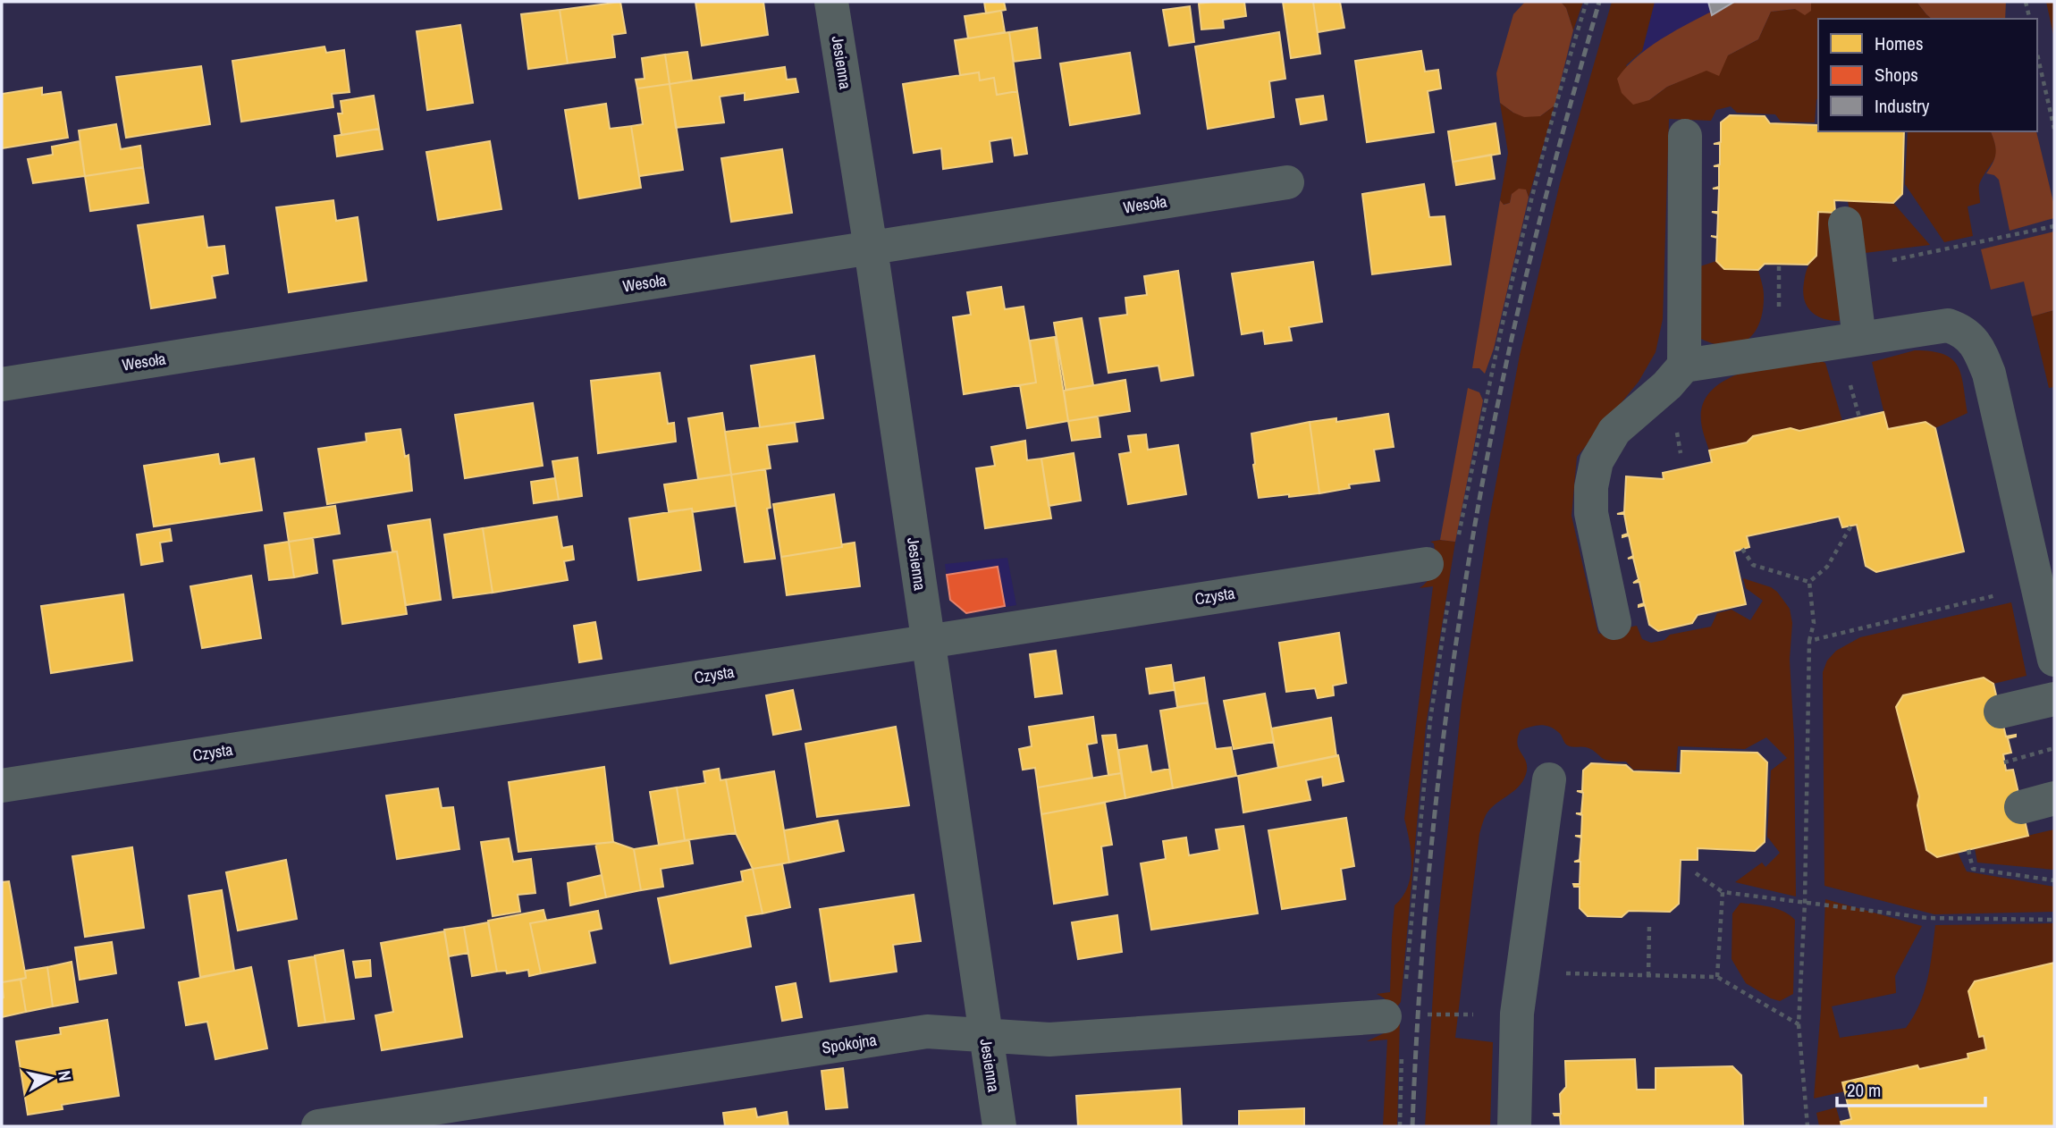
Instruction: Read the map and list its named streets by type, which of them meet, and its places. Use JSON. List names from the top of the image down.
{
  "streets": {
    "street": [
      "Jesienna",
      "Wesoła",
      "Czysta",
      "Spokojna"
    ]
  },
  "crossings": [
    ["Jesienna", "Wesoła"],
    ["Jesienna", "Czysta"],
    ["Jesienna", "Spokojna"]
  ],
  "legend": ["Homes", "Shops", "Industry"],
  "scale_bar": "20 m",
  "north": "right"
}
